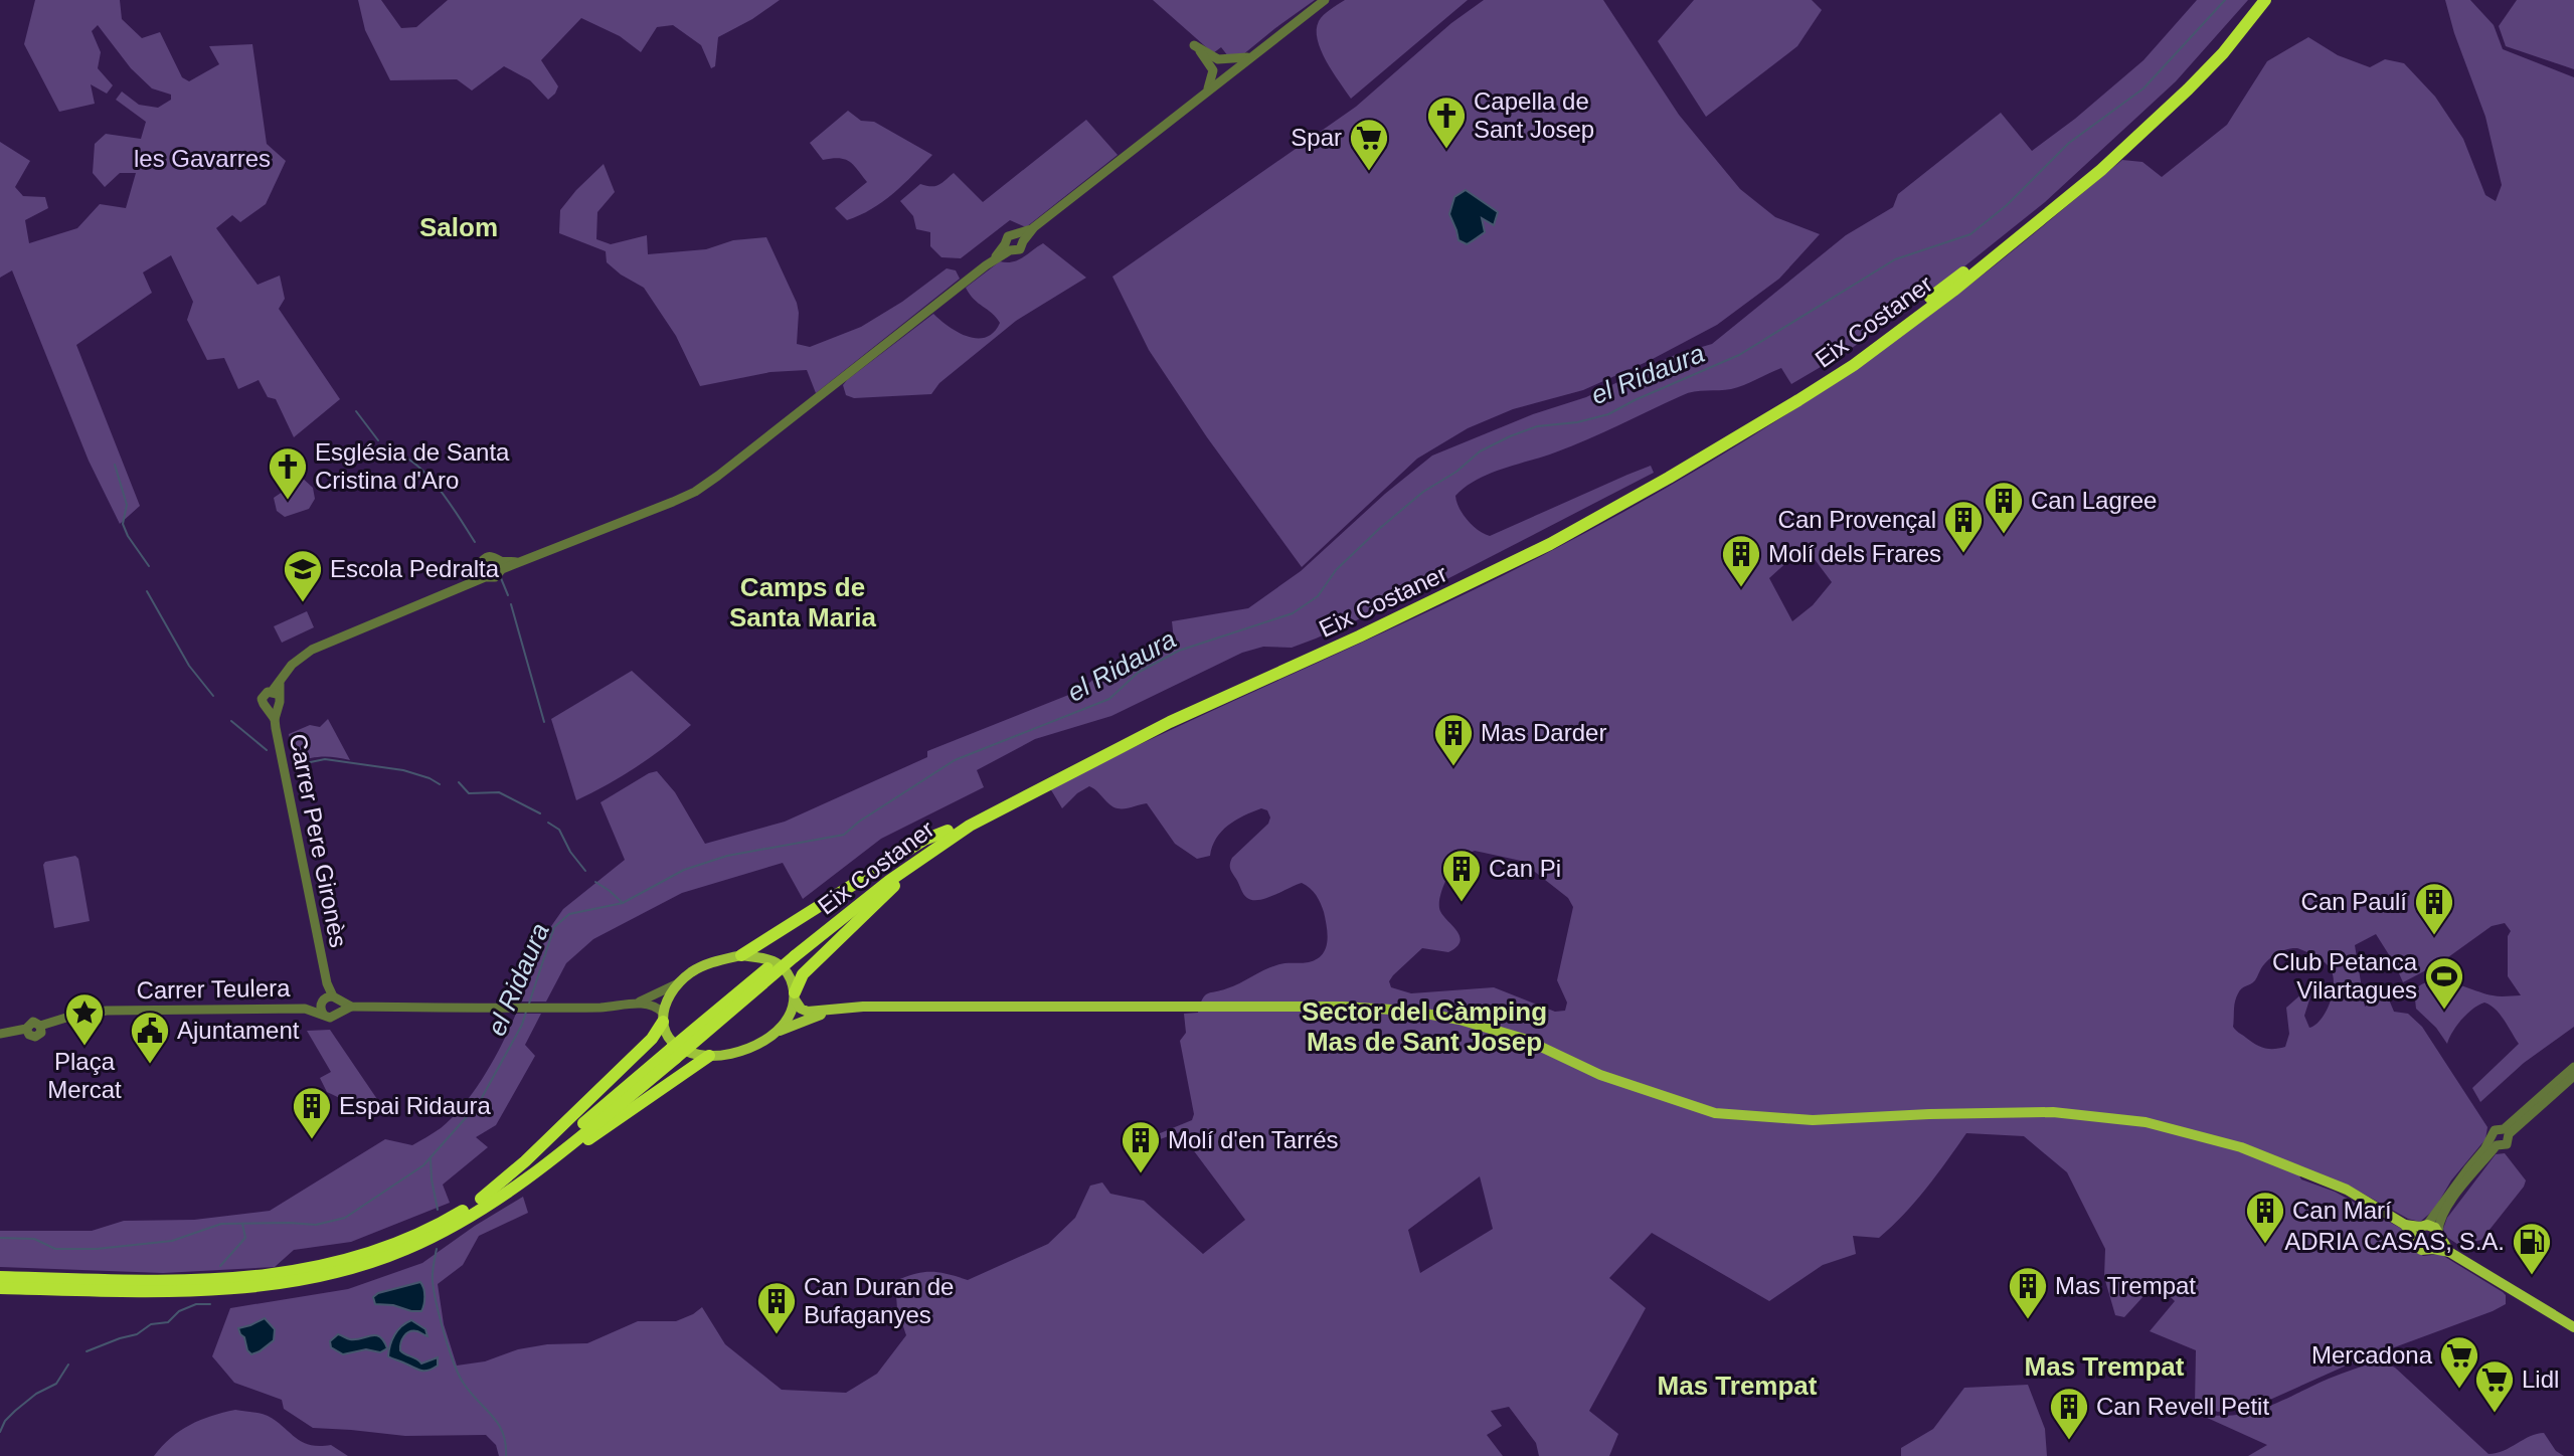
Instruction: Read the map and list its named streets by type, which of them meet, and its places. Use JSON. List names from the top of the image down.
{
  "streets": {
    "highway": ["Eix Costaner"],
    "street": ["Carrer Pere Gironès", "Carrer Teulera"]
  },
  "crossings": [
    ["Carrer Pere Gironès", "Carrer Teulera"]
  ],
  "districts": [
    "Salom",
    "Camps de Santa Maria",
    "Sector del Càmping Mas de Sant Josep",
    "Mas Trempat",
    "Mas Trempat"
  ],
  "water": ["el Ridaura"],
  "parks": ["les Gavarres"],
  "places": {
    "church": ["Capella de Sant Josep", "Església de Santa Cristina d'Aro"],
    "supermarket": ["Spar", "Mercadona", "Lidl"],
    "building": [
      "Can Lagree",
      "Can Provençal",
      "Molí dels Frares",
      "Mas Darder",
      "Can Pi",
      "Can Paulí",
      "Espai Ridaura",
      "Molí d'en Tarrés",
      "Can Marí",
      "Mas Trempat",
      "Can Duran de Bufaganyes",
      "Can Revell Petit"
    ],
    "school or university": ["Escola Pedralta"],
    "sports": ["Club Petanca Vilartagues"],
    "place": ["Plaça Mercat"],
    "public building": ["Ajuntament"],
    "fuel station": ["ADRIA CASAS, S.A."]
  }
}
